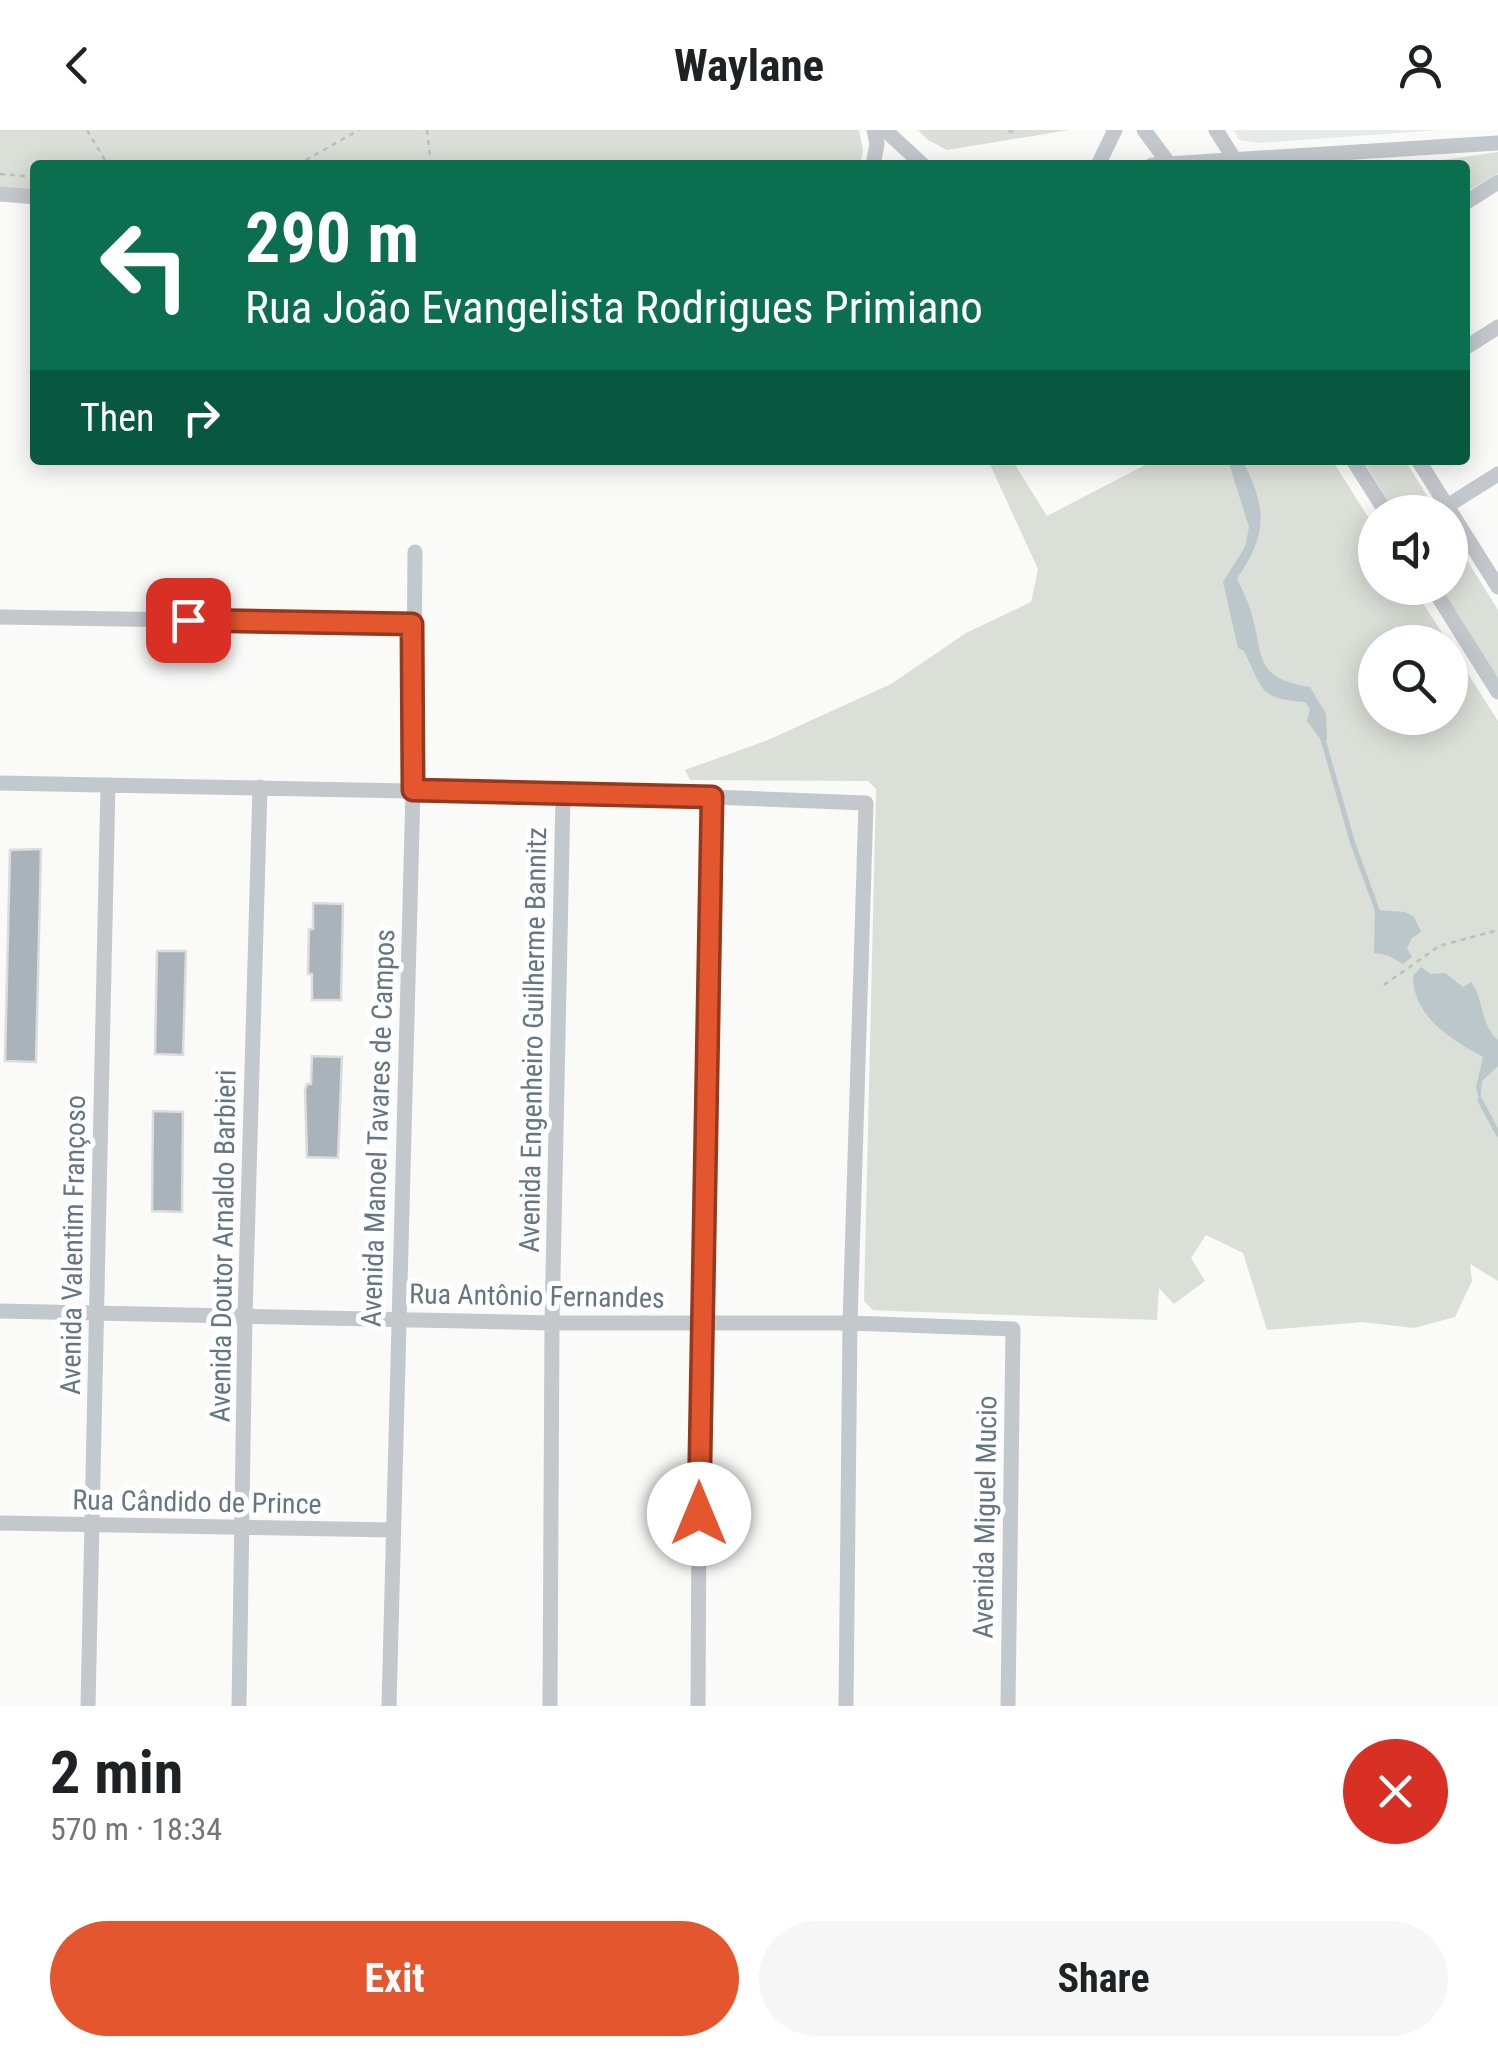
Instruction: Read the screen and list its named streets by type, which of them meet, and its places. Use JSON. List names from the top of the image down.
{
  "streets": {
    "street": [
      "Avenida Engenheiro Guilherme Bannitz",
      "Avenida Manoel Tavares de Campos",
      "Avenida Valentim Françoso",
      "Avenida Doutor Arnaldo Barbieri",
      "Rua Antônio Fernandes",
      "Rua Cândido de Prince",
      "Avenida Miguel Mucio"
    ]
  },
  "crossings": [
    ["Avenida Engenheiro Guilherme Bannitz", "Rua Antônio Fernandes"],
    ["Avenida Manoel Tavares de Campos", "Rua Antônio Fernandes"],
    ["Avenida Manoel Tavares de Campos", "Rua Cândido de Prince"],
    ["Avenida Valentim Françoso", "Rua Antônio Fernandes"],
    ["Avenida Valentim Françoso", "Rua Cândido de Prince"],
    ["Avenida Doutor Arnaldo Barbieri", "Rua Antônio Fernandes"],
    ["Avenida Doutor Arnaldo Barbieri", "Rua Cândido de Prince"],
    ["Rua Antônio Fernandes", "Avenida Miguel Mucio"]
  ],
  "page": {
    "header": "Waylane",
    "turn": ["290 m", "Rua João Evangelista Rodrigues Primiano"],
    "then": "Then",
    "heading": ["2 min", "570 m · 18:34"],
    "buttons": ["Exit", "Share"]
  }
}
